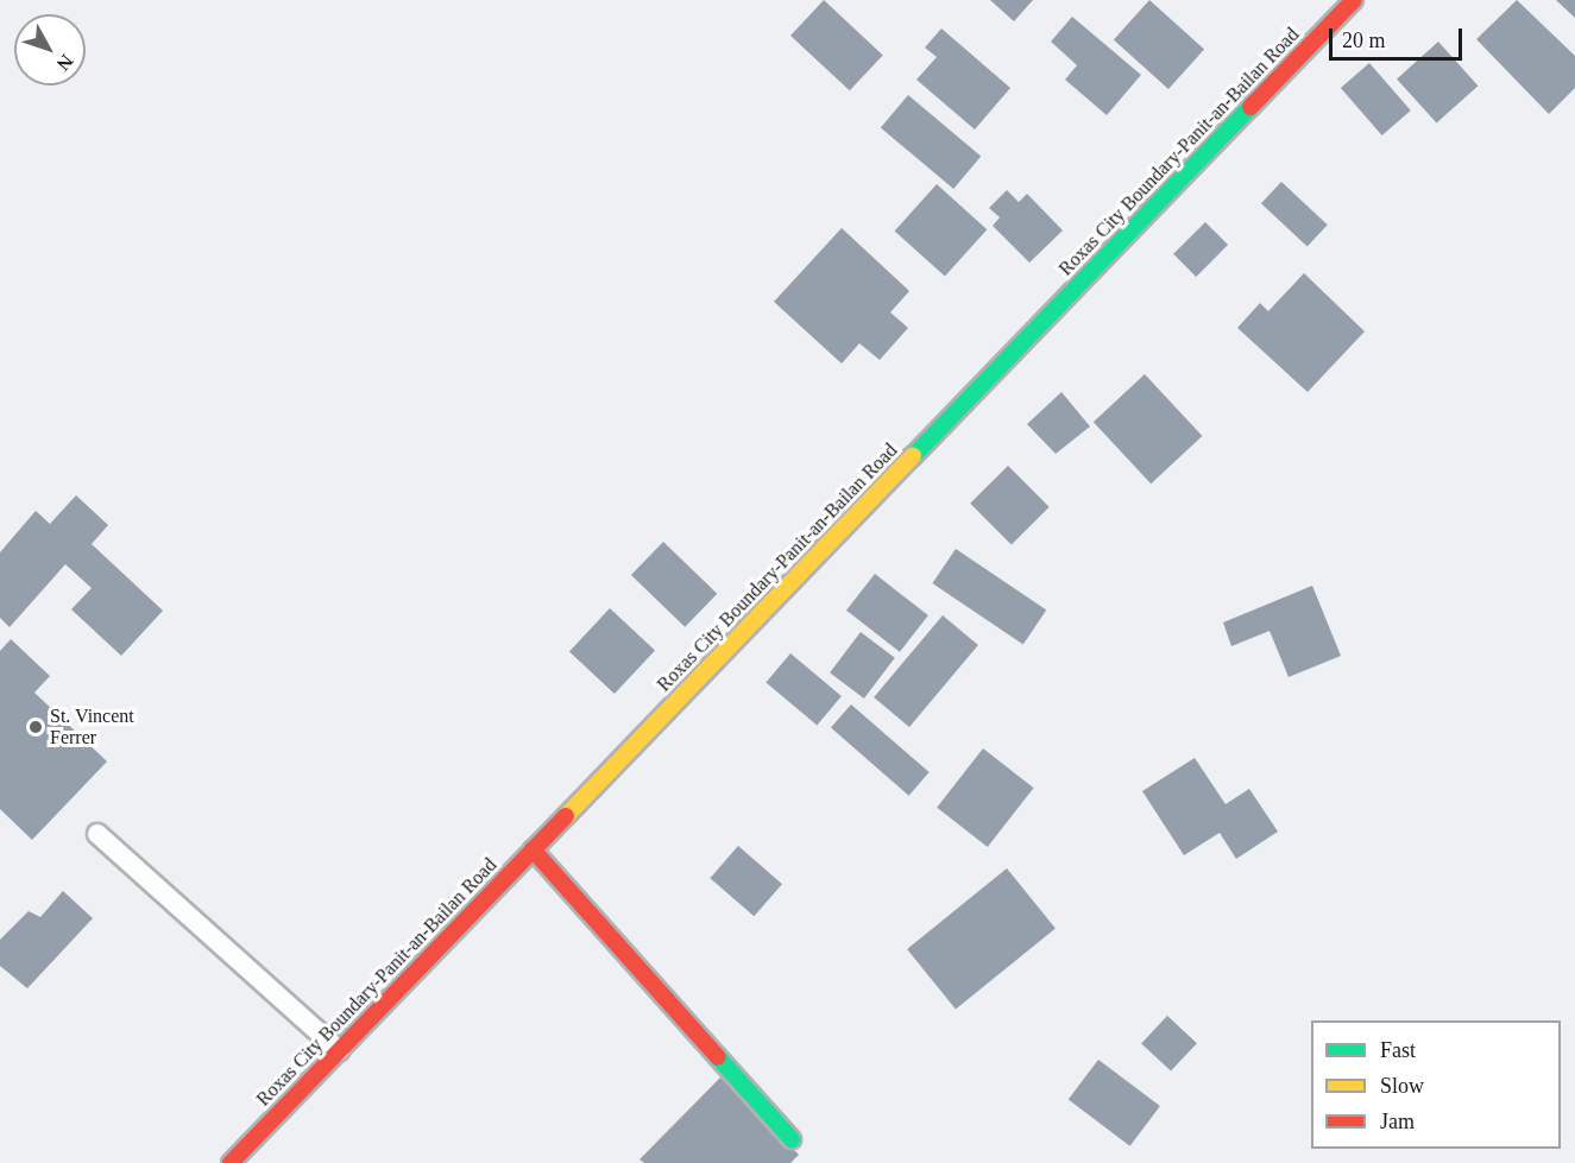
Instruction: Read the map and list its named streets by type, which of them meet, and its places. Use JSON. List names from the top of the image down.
{
  "streets": {
    "main road": ["Roxas City Boundary-Panit-an-Bailan Road"]
  },
  "places": ["St. Vincent Ferrer"],
  "legend": ["Fast", "Slow", "Jam"],
  "scale_bar": "20 m",
  "north": "bottom right"
}
